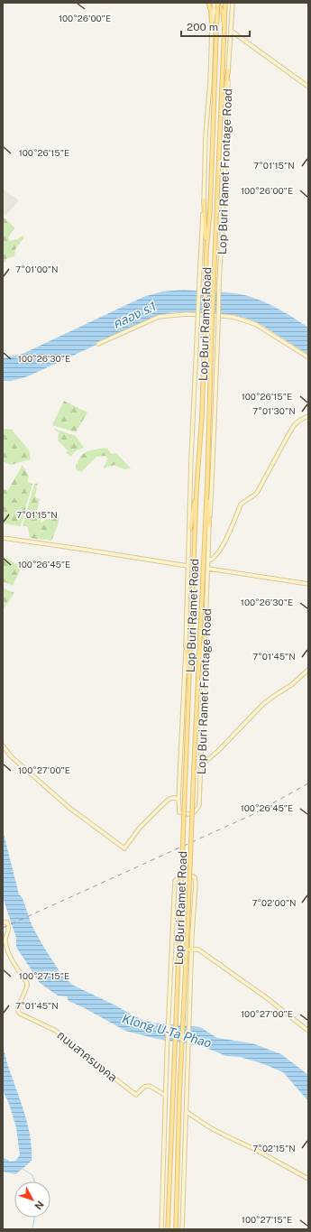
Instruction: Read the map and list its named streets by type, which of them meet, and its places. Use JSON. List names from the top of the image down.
{
  "streets": {
    "main road": ["Lop Buri Ramet Frontage Road", "Lop Buri Ramet Road", "ถนนสาครมงคล"]
  },
  "water": ["คลอง ร.1", "Klong U-Ta Phao"],
  "scale_bar": "200 m",
  "north": "bottom right",
  "coordinates": [
    "100°26'00\"E",
    "100°26'15\"E",
    "7°01'15\"N",
    "7°01'00\"N",
    "100°26'30\"E",
    "7°01'30\"N",
    "100°26'45\"E",
    "7°01'45\"N",
    "100°27'00\"E",
    "7°02'00\"N",
    "100°27'15\"E",
    "7°02'15\"N"
  ]
}
